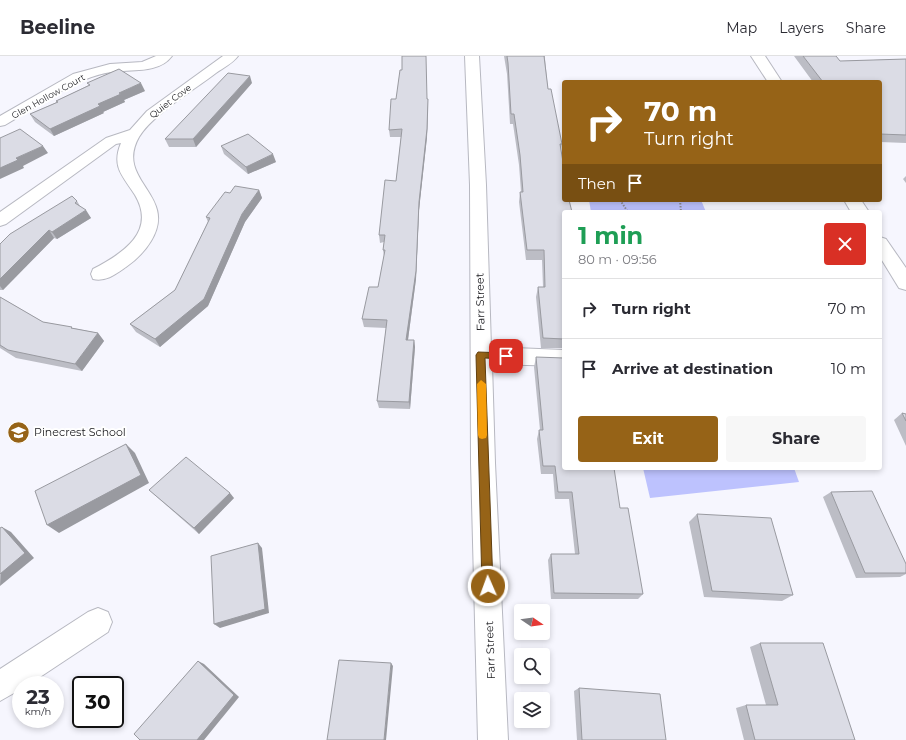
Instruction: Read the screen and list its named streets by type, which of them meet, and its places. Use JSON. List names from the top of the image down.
{
  "streets": {
    "street": ["Glen Hollow Court", "Quiet Cove", "Farr Street"]
  },
  "places": {
    "school or university": ["Pinecrest School"]
  },
  "north": "right",
  "page": {
    "header": "Beeline",
    "nav": ["Map", "Layers", "Share"],
    "turn": ["70 m", "Turn right"],
    "then": "Then",
    "heading": ["1 min", "80 m · 09:56"],
    "list": [
      {
        "name": "Turn right",
        "value": "70 m"
      },
      {
        "name": "Arrive at destination",
        "value": "10 m"
      }
    ],
    "buttons": ["Exit", "Share"],
    "speed": "23 km/h",
    "limit": "30"
  }
}
